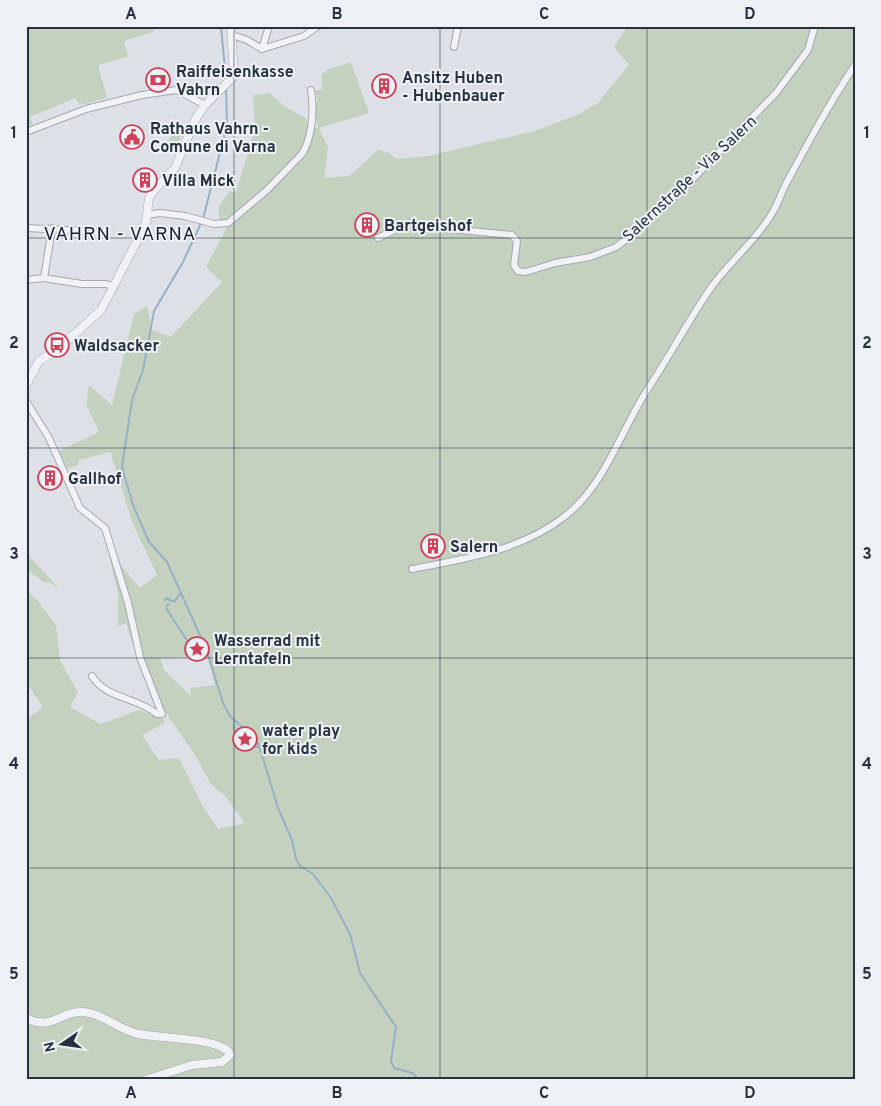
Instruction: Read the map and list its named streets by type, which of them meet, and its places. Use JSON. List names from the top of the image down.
{
  "streets": {
    "street": ["Salernstraße - Via Salern"]
  },
  "districts": ["VAHRN - VARNA"],
  "places": {
    "bank": ["Raiffeisenkasse Vahrn"],
    "building": [
      "Ansitz Huben - Hubenbauer",
      "Villa Mick",
      "Bartgeishof",
      "Gallhof",
      "Salern"
    ],
    "public building": ["Rathaus Vahrn - Comune di Varna"],
    "bus stop": ["Waldsacker"],
    "place": ["Wasserrad mit Lerntafeln", "water play for kids"]
  },
  "north": "left",
  "grid": {
    "columns": [
      "A",
      "B",
      "C",
      "D"
    ],
    "rows": [
      "1",
      "2",
      "3",
      "4",
      "5"
    ]
  }
}
